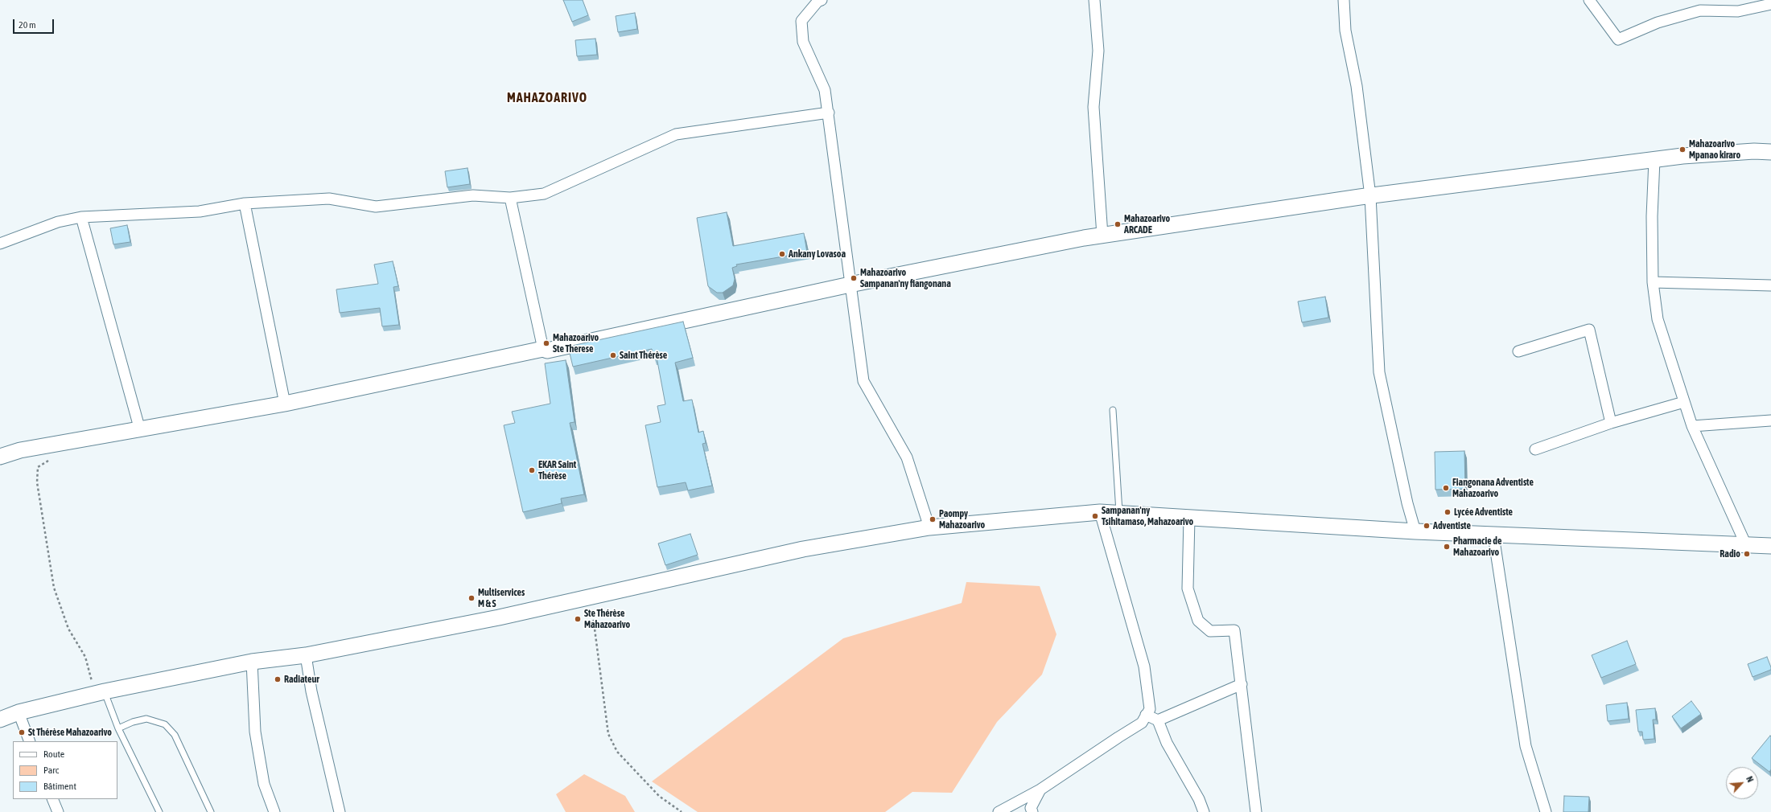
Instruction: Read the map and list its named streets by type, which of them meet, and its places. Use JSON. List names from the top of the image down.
{
  "districts": ["MAHAZOARIVO"],
  "places": [
    "Mahazoarivo Mpanao kiraro",
    "Mahazoarivo ARCADE",
    "Ankany Lovasoa",
    "Mahazoarivo Sampanan'ny fiangonana",
    "Mahazoarivo Ste Therese",
    "Saint Thérèse",
    "EKAR Saint Thérèse",
    "Fiangonana Adventiste Mahazoarivo",
    "Lycée Adventiste",
    "Sampanan'ny Tsihitamaso, Mahazoarivo",
    "Paompy Mahazoarivo",
    "Adventiste",
    "Pharmacie de Mahazoarivo",
    "Radio",
    "Multiservices M & S",
    "Ste Thérèse Mahazoarivo",
    "Radiateur",
    "St Thérèse Mahazoarivo"
  ],
  "legend": ["Route", "Parc", "Bâtiment"],
  "scale_bar": "20 m",
  "north": "top right"
}
